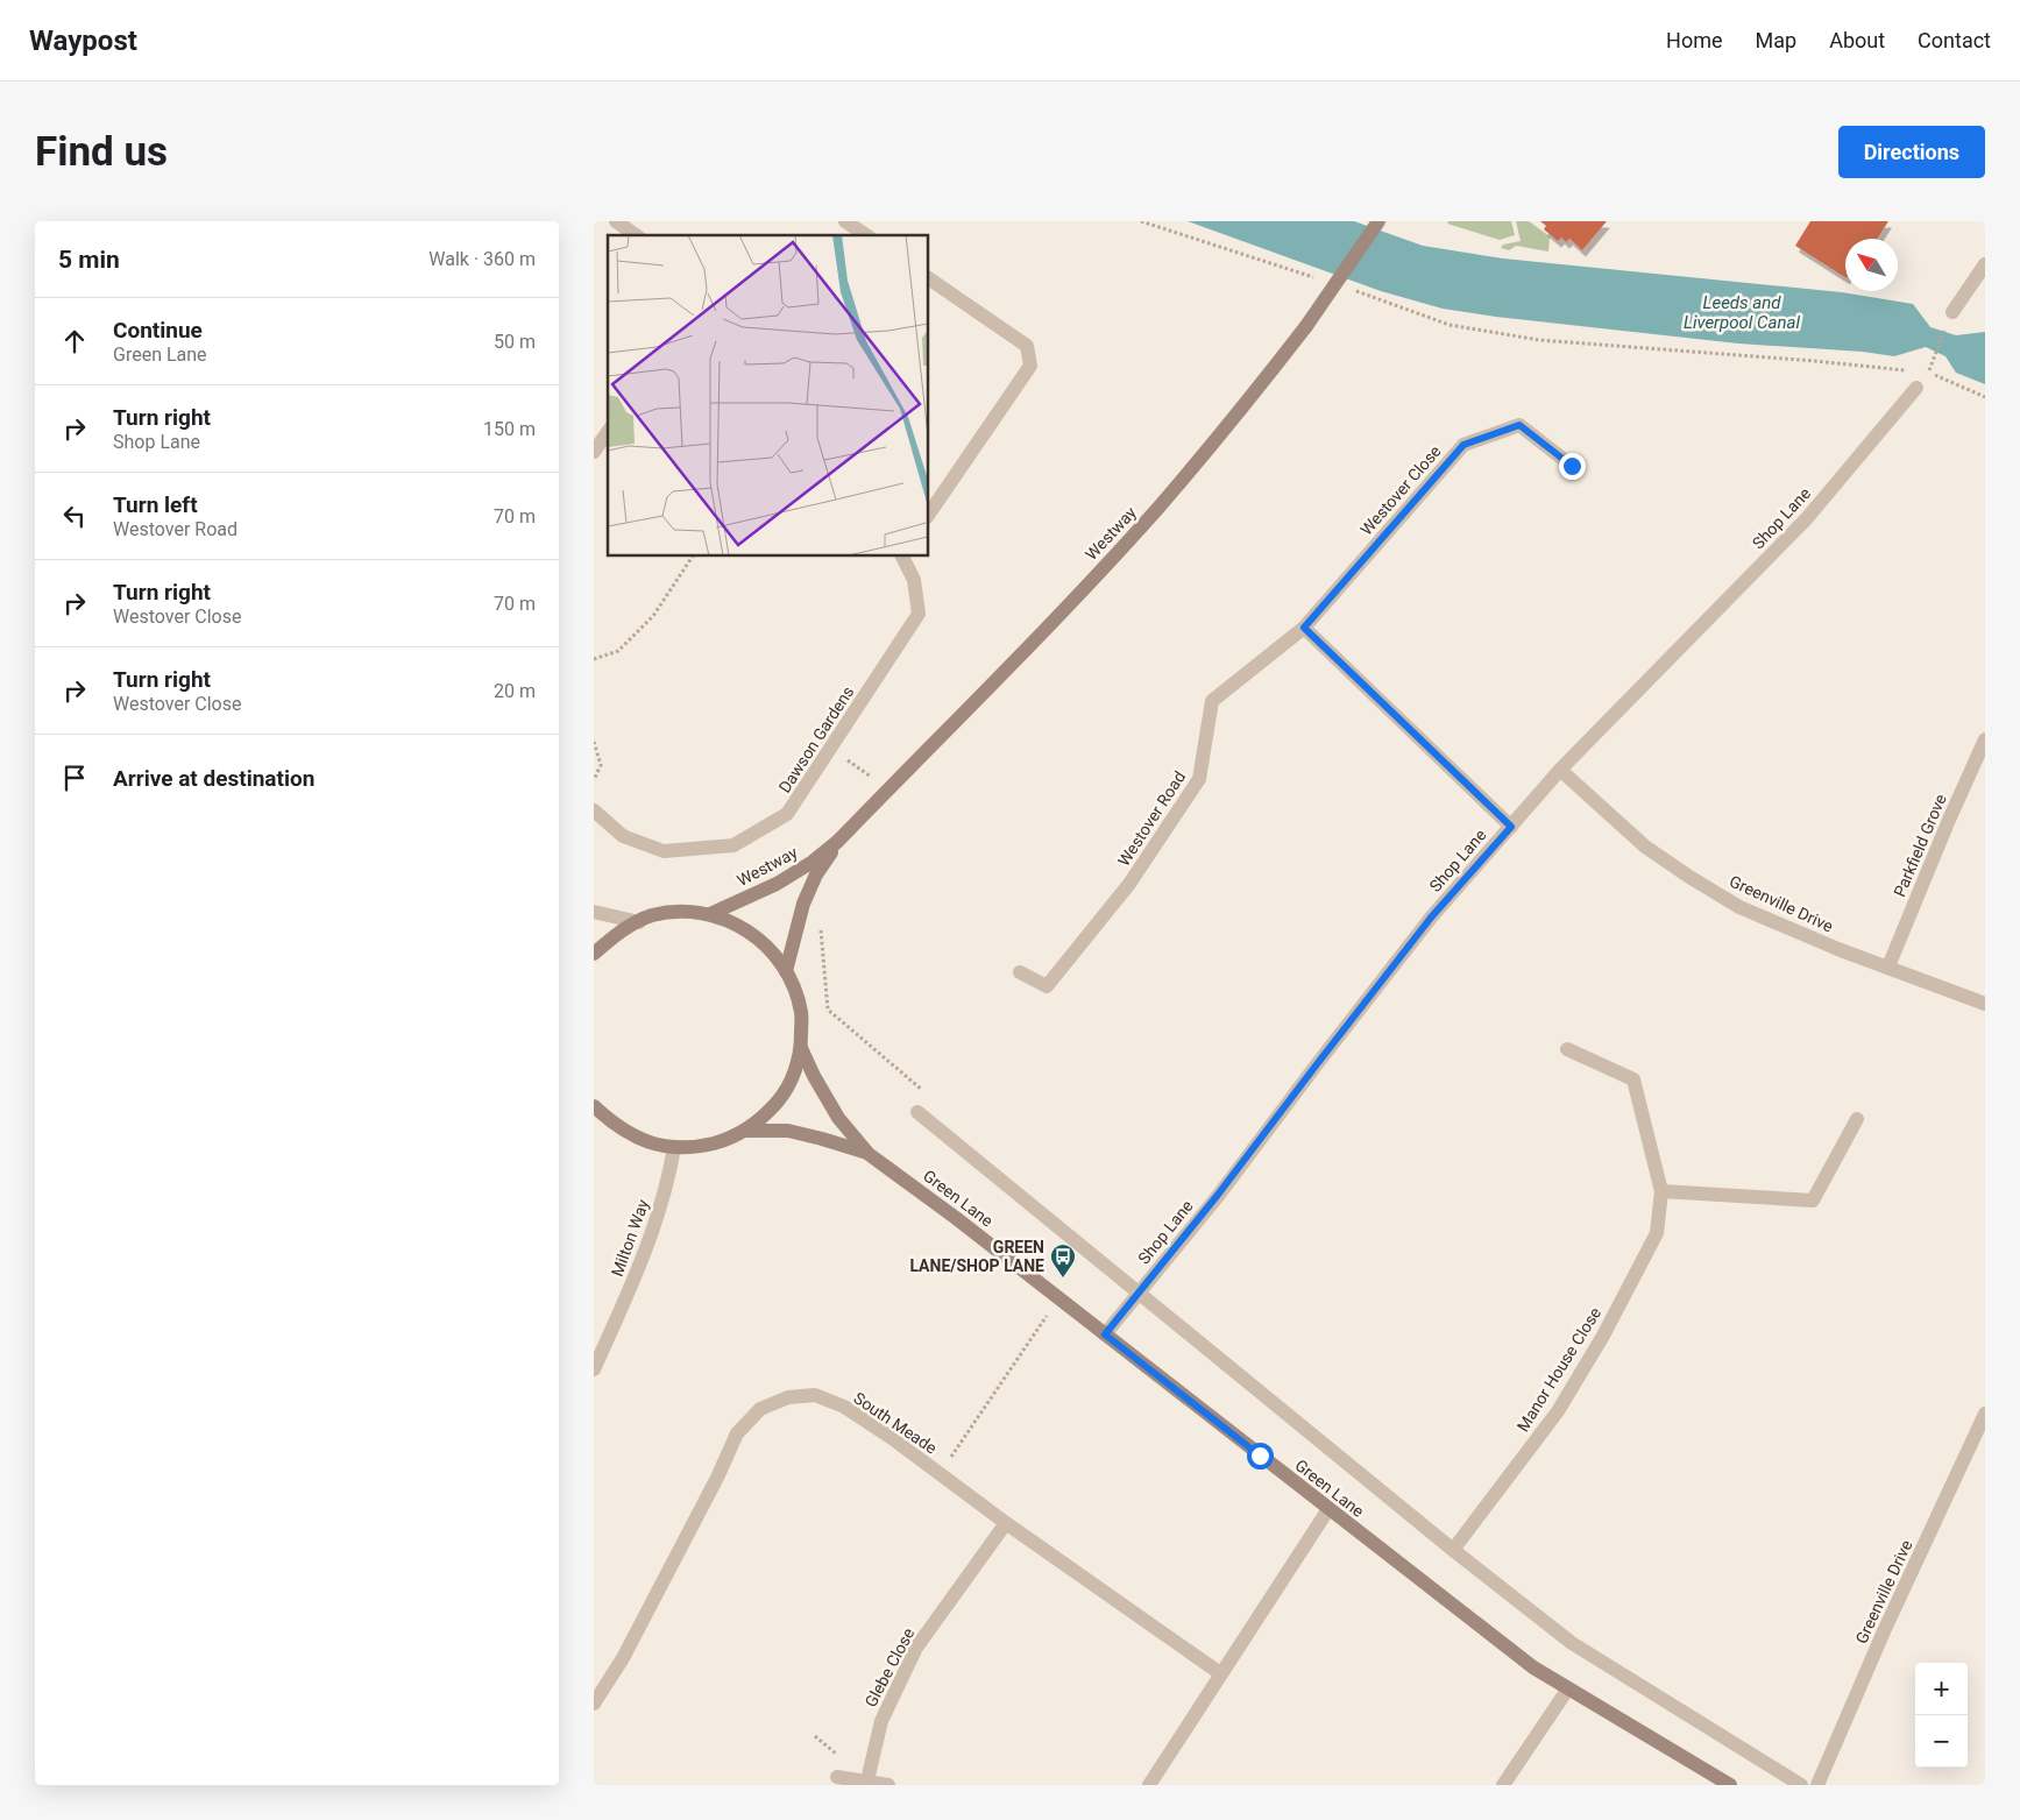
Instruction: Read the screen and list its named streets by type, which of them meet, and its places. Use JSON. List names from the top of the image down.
{
  "streets": {
    "main road": ["Westway", "Green Lane"],
    "street": [
      "Westover Close",
      "Shop Lane",
      "Dawson Gardens",
      "Westover Road",
      "Parkfield Grove",
      "Greenville Drive",
      "Milton Way",
      "Manor House Close",
      "South Meade",
      "Glebe Close"
    ]
  },
  "crossings": [
    ["Westover Close", "Westover Road"],
    ["Shop Lane", "Greenville Drive"],
    ["Shop Lane", "Green Lane"],
    ["Parkfield Grove", "Greenville Drive"],
    ["South Meade", "Glebe Close"]
  ],
  "water": ["Leeds and Liverpool Canal"],
  "places": {
    "bus stop": ["GREEN LANE/SHOP LANE"]
  },
  "north": "top left",
  "page": {
    "header": "Waypost",
    "nav": [
      "Home",
      "Map",
      "About",
      "Contact"
    ],
    "buttons": "Directions",
    "title": "Find us",
    "heading": ["5 min", "Walk · 360 m"],
    "list": [
      ["Continue", "Green Lane", "50 m"],
      ["Turn right", "Shop Lane", "150 m"],
      ["Turn left", "Westover Road", "70 m"],
      ["Turn right", "Westover Close", "70 m"],
      ["Turn right", "Westover Close", "20 m"],
      "Arrive at destination"
    ],
    "map_buttons": ["+", "−"]
  }
}
